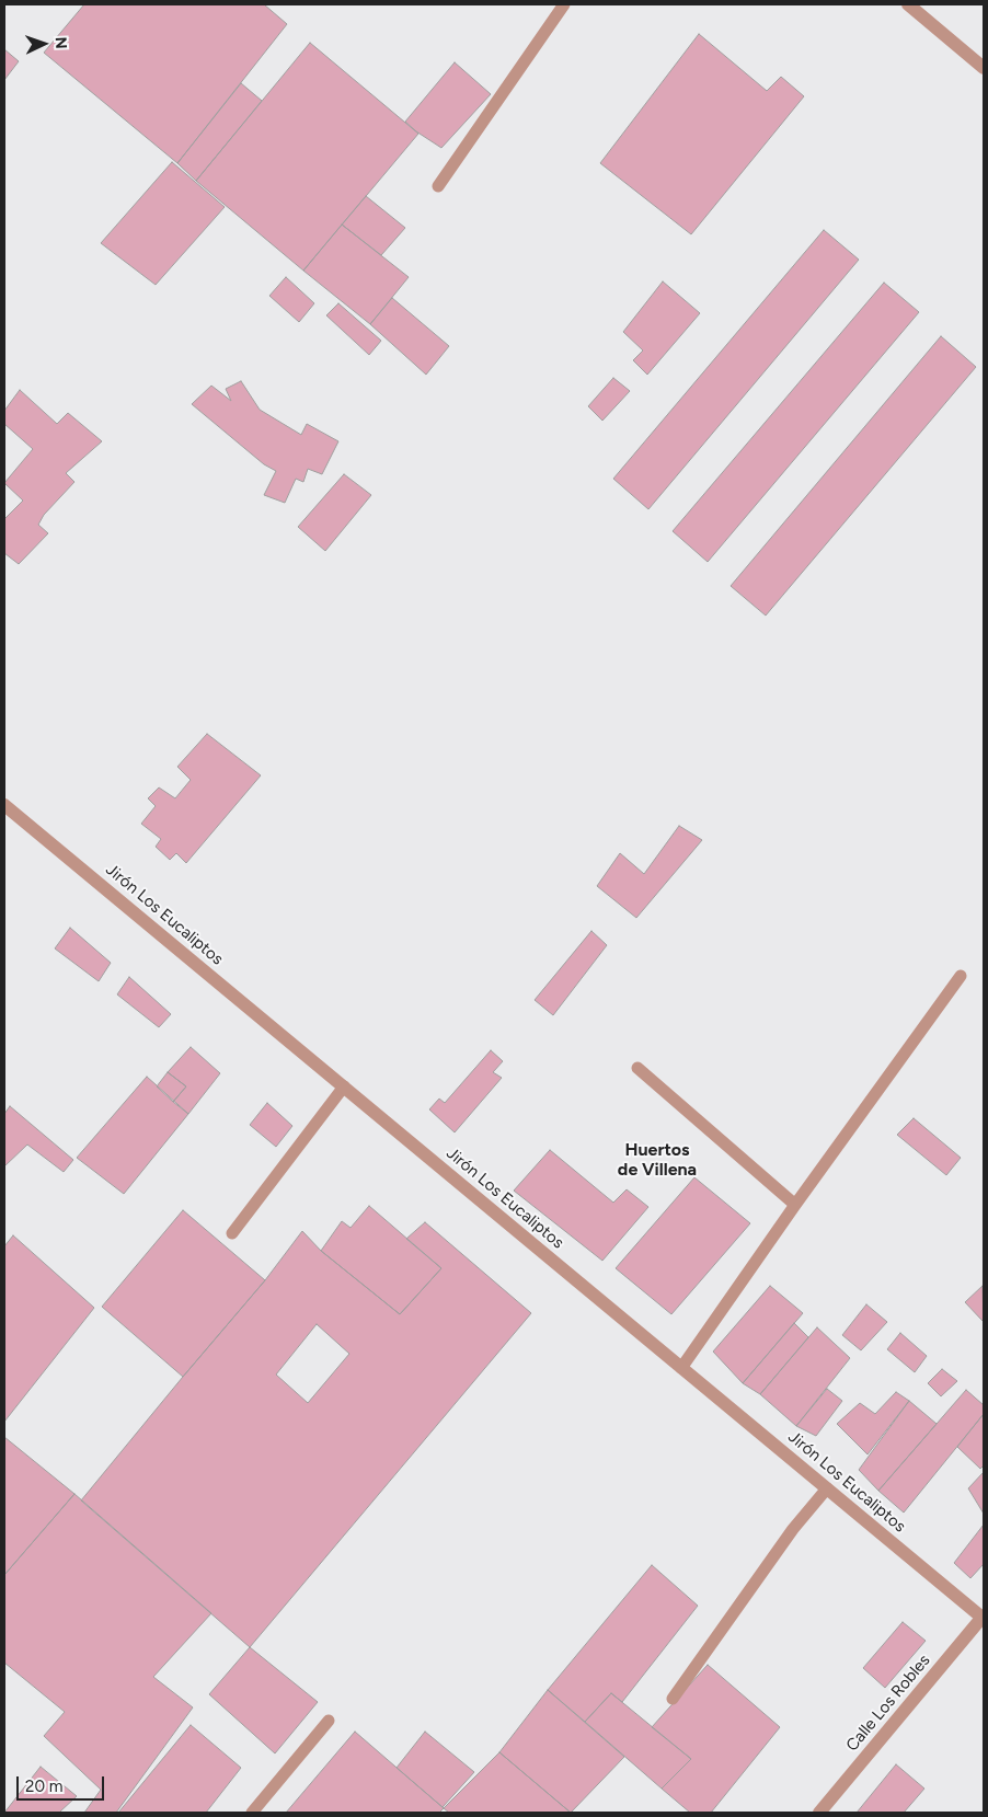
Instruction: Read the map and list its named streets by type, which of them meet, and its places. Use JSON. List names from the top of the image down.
{
  "streets": {
    "street": ["Jirón Los Eucaliptos", "Calle Los Robles"]
  },
  "crossings": [
    ["Jirón Los Eucaliptos", "Calle Los Robles"]
  ],
  "districts": ["Huertos de Villena"],
  "scale_bar": "20 m",
  "north": "right"
}
